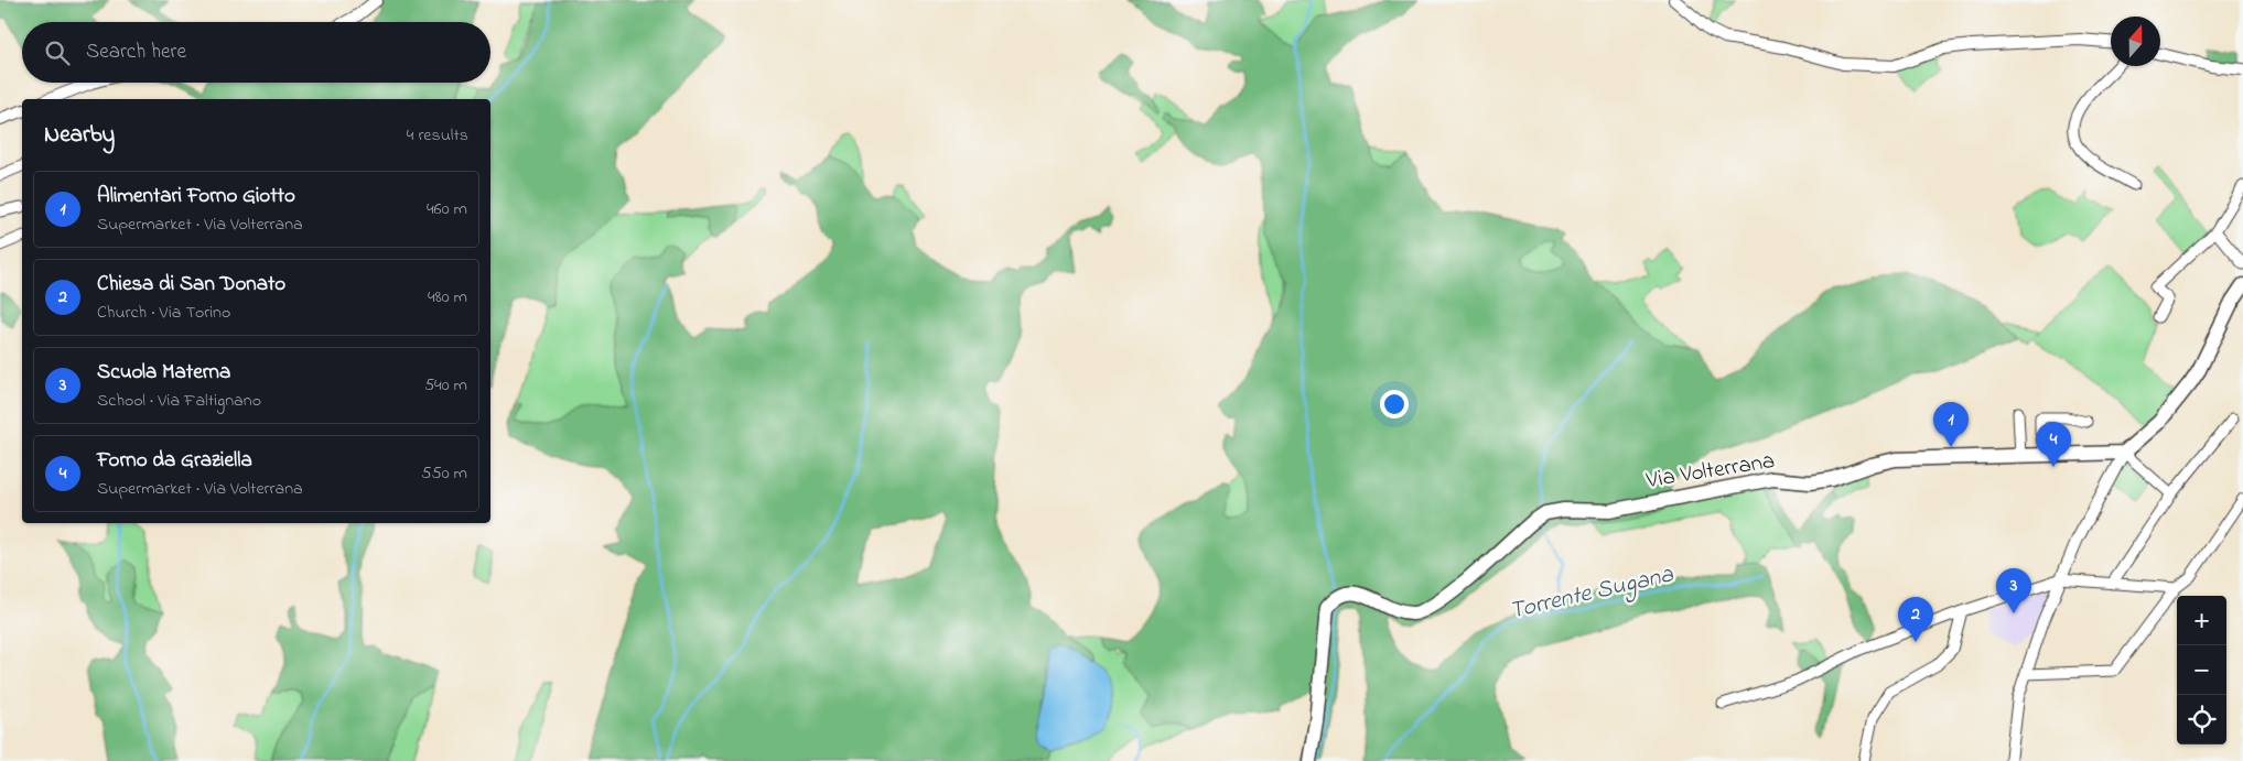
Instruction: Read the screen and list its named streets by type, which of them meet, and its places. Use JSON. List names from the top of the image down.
{
  "streets": {
    "main road": ["Via Volterrana"]
  },
  "water": ["Torrente Sugana"],
  "north": "top",
  "page": {
    "search": "Search here",
    "heading": ["Nearby", "4 results"],
    "list": [
      {
        "mark": "1",
        "name": "Alimentari Forno Giotto",
        "note": "Supermarket · Via Volterrana",
        "value": "460 m"
      },
      {
        "mark": "2",
        "name": "Chiesa di San Donato",
        "note": "Church · Via Torino",
        "value": "480 m"
      },
      {
        "mark": "3",
        "name": "Scuola Materna",
        "note": "School · Via Faltignano",
        "value": "540 m"
      },
      {
        "mark": "4",
        "name": "Forno da Graziella",
        "note": "Supermarket · Via Volterrana",
        "value": "550 m"
      }
    ],
    "pins": [
      "1",
      "4",
      "3",
      "2"
    ],
    "map_buttons": ["+", "−"]
  }
}
